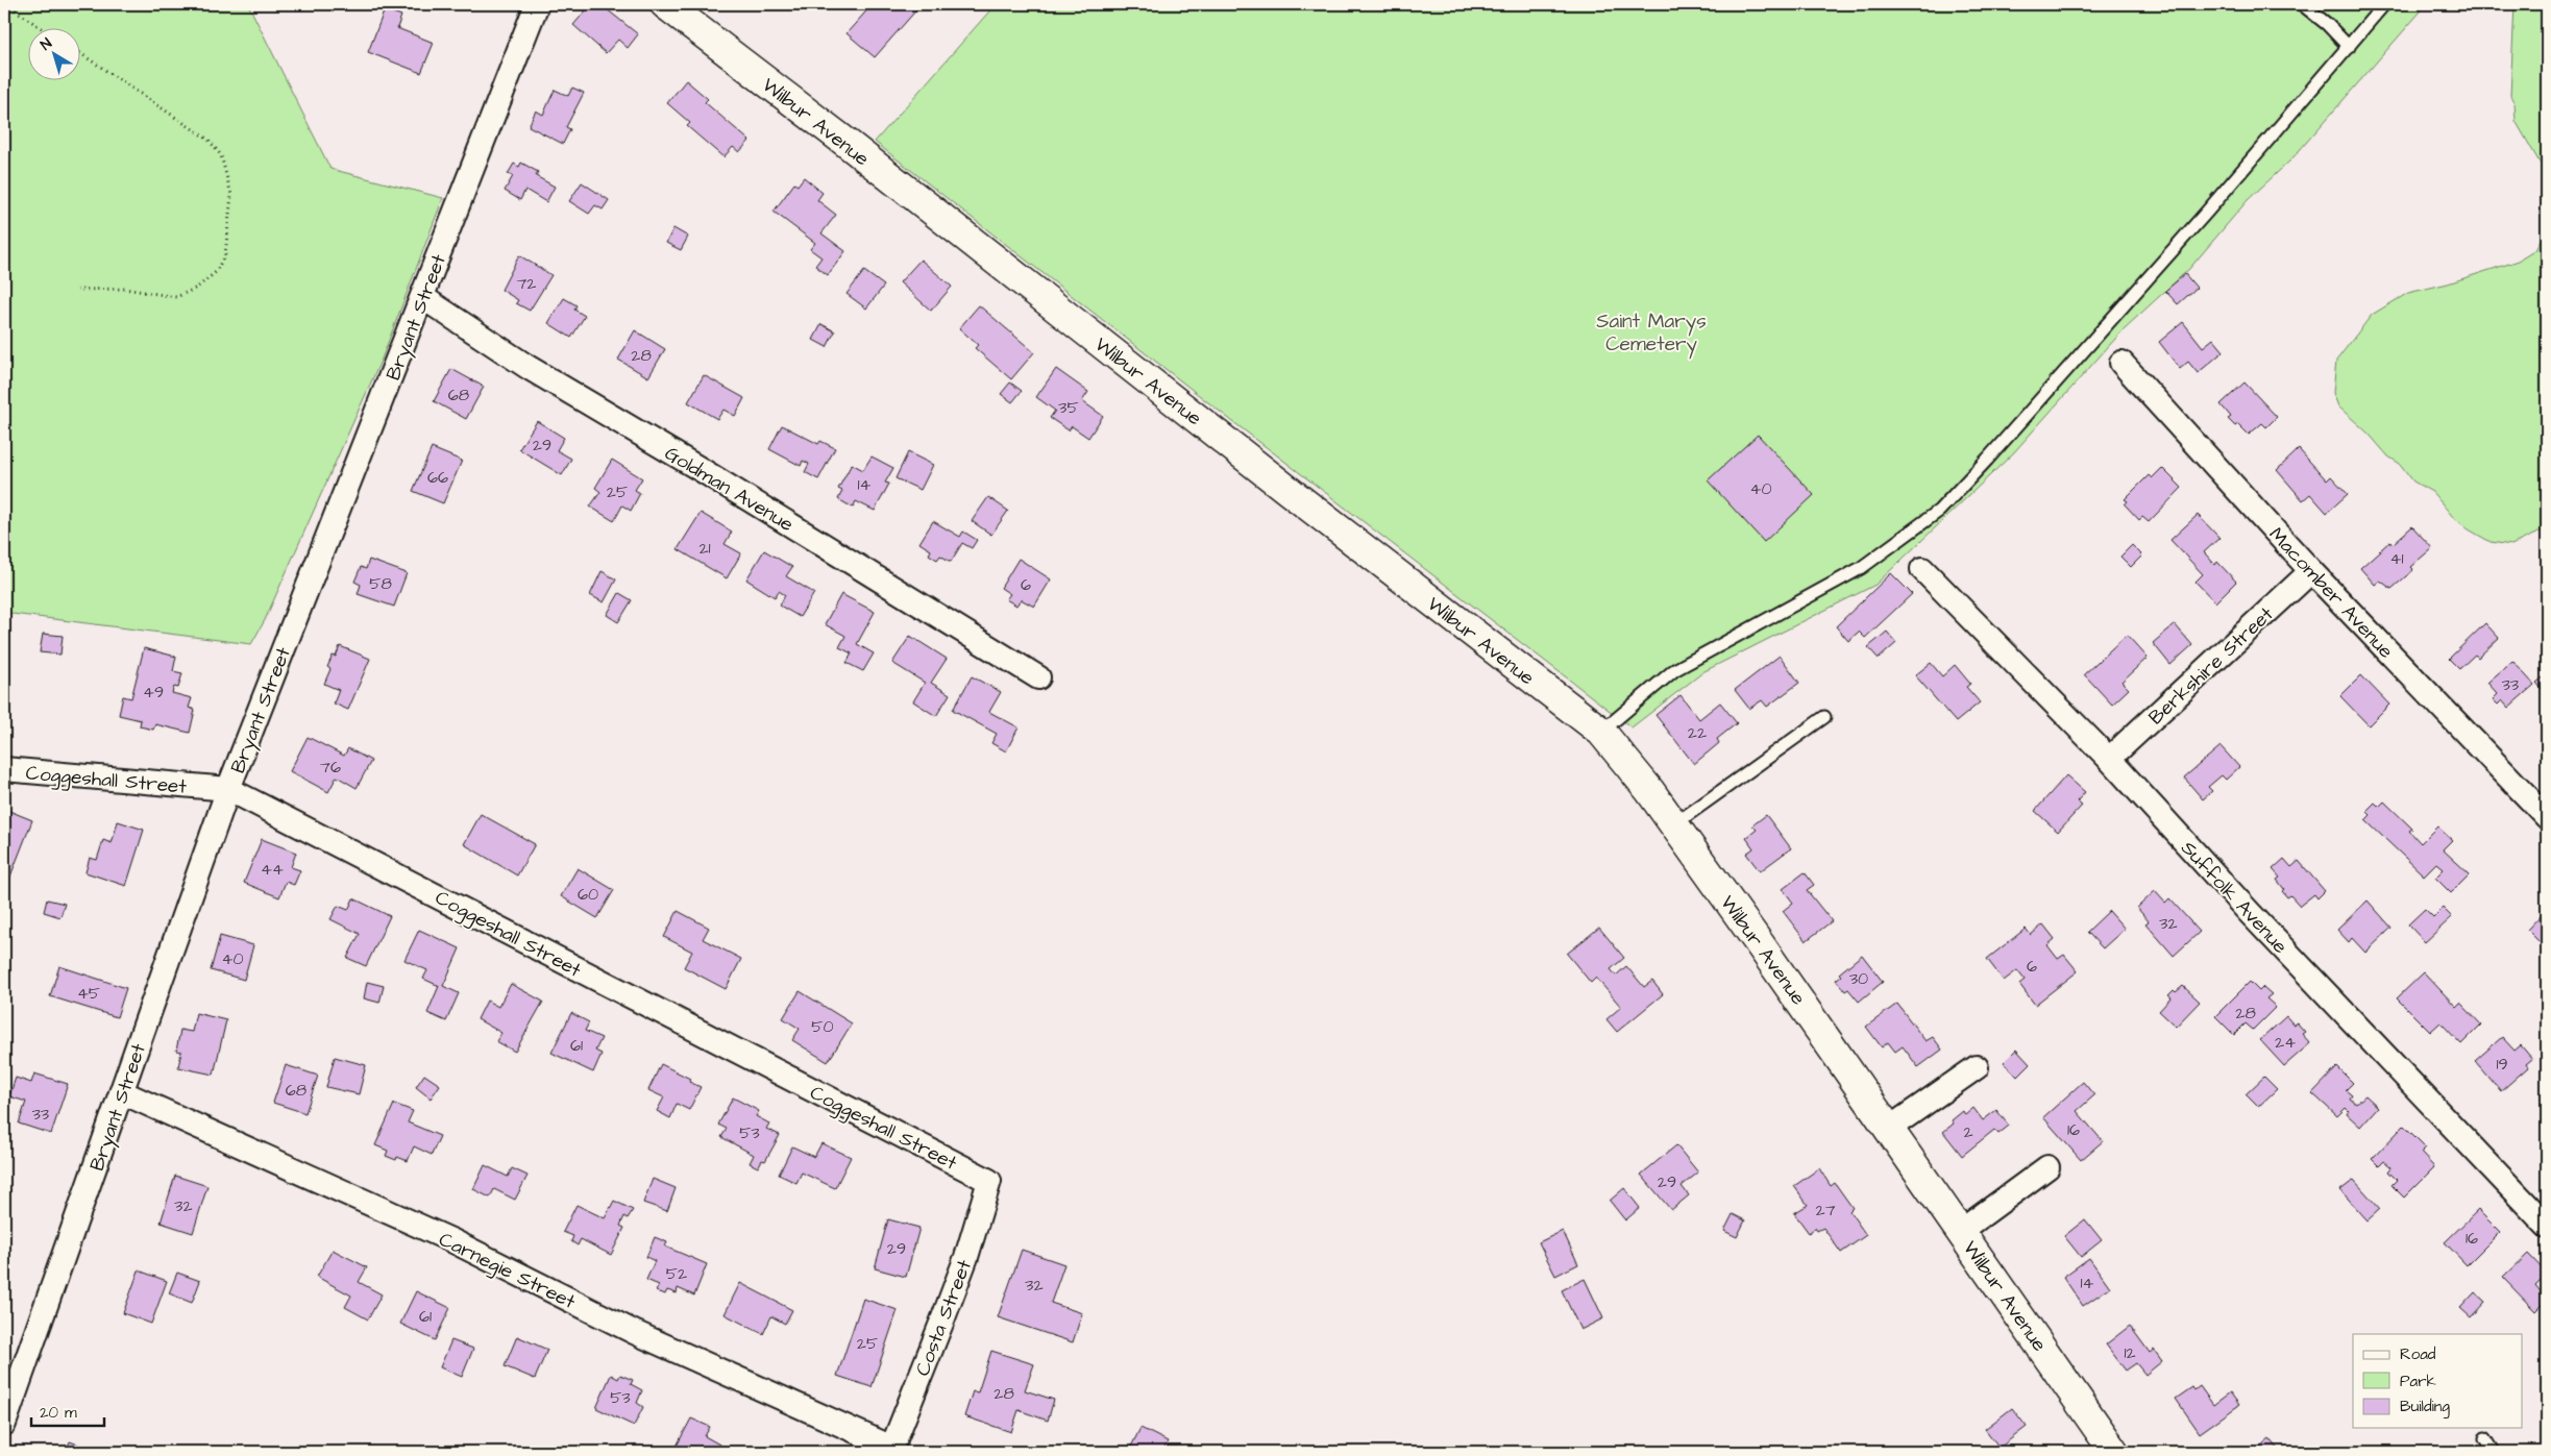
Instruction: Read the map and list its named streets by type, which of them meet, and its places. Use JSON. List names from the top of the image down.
{
  "streets": {
    "street": [
      "Wilbur Avenue",
      "Bryant Street",
      "Goldman Avenue",
      "Macomber Avenue",
      "Berkshire Street",
      "Coggeshall Street",
      "Suffolk Avenue",
      "Carnegie Street",
      "Costa Street"
    ]
  },
  "crossings": [
    ["Bryant Street", "Goldman Avenue"],
    ["Bryant Street", "Coggeshall Street"],
    ["Bryant Street", "Carnegie Street"],
    ["Macomber Avenue", "Berkshire Street"],
    ["Berkshire Street", "Suffolk Avenue"],
    ["Coggeshall Street", "Costa Street"],
    ["Carnegie Street", "Costa Street"]
  ],
  "parks": ["Saint Marys Cemetery"],
  "house_numbers": [
    "72",
    "28",
    "68",
    "35",
    "29",
    "66",
    "14",
    "40",
    "25",
    "21",
    "41",
    "58",
    "6",
    "33",
    "49",
    "22",
    "76",
    "44",
    "60",
    "32",
    "40",
    "6",
    "30",
    "45",
    "28",
    "50",
    "24",
    "61",
    "19",
    "68",
    "33",
    "16",
    "2",
    "53",
    "29",
    "32",
    "27",
    "16",
    "29",
    "52",
    "14",
    "32",
    "61",
    "25",
    "12",
    "28",
    "53"
  ],
  "legend": ["Road", "Park", "Building"],
  "scale_bar": "20 m",
  "north": "top left"
}
